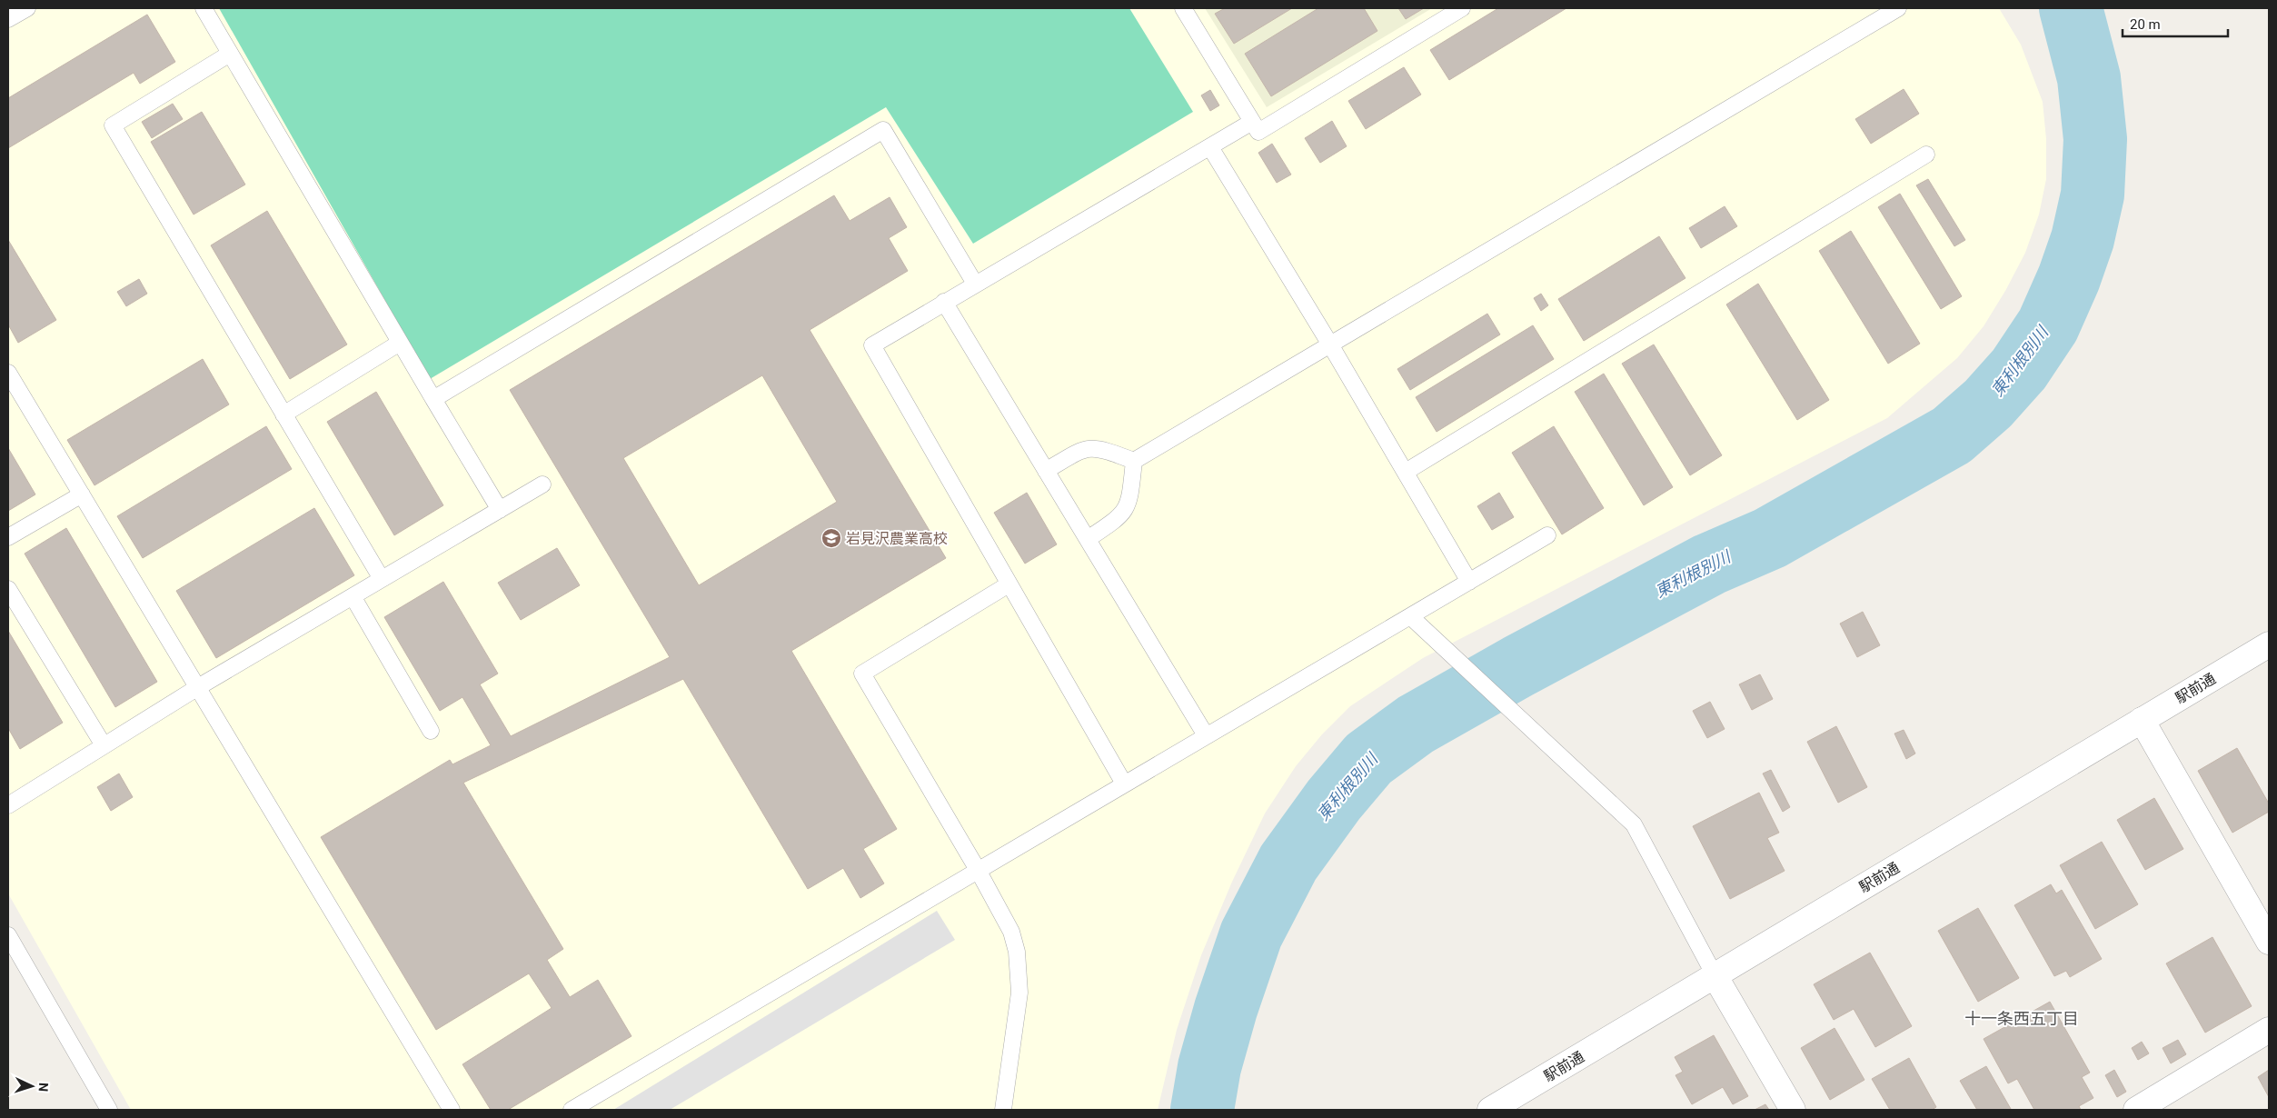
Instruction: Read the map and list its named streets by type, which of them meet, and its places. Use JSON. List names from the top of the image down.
{
  "streets": {
    "street": ["駅前通"]
  },
  "districts": ["十一条西五丁目"],
  "water": ["東利根別川"],
  "places": {
    "school or university": ["岩見沢農業高校"]
  },
  "scale_bar": "20 m",
  "north": "right"
}
